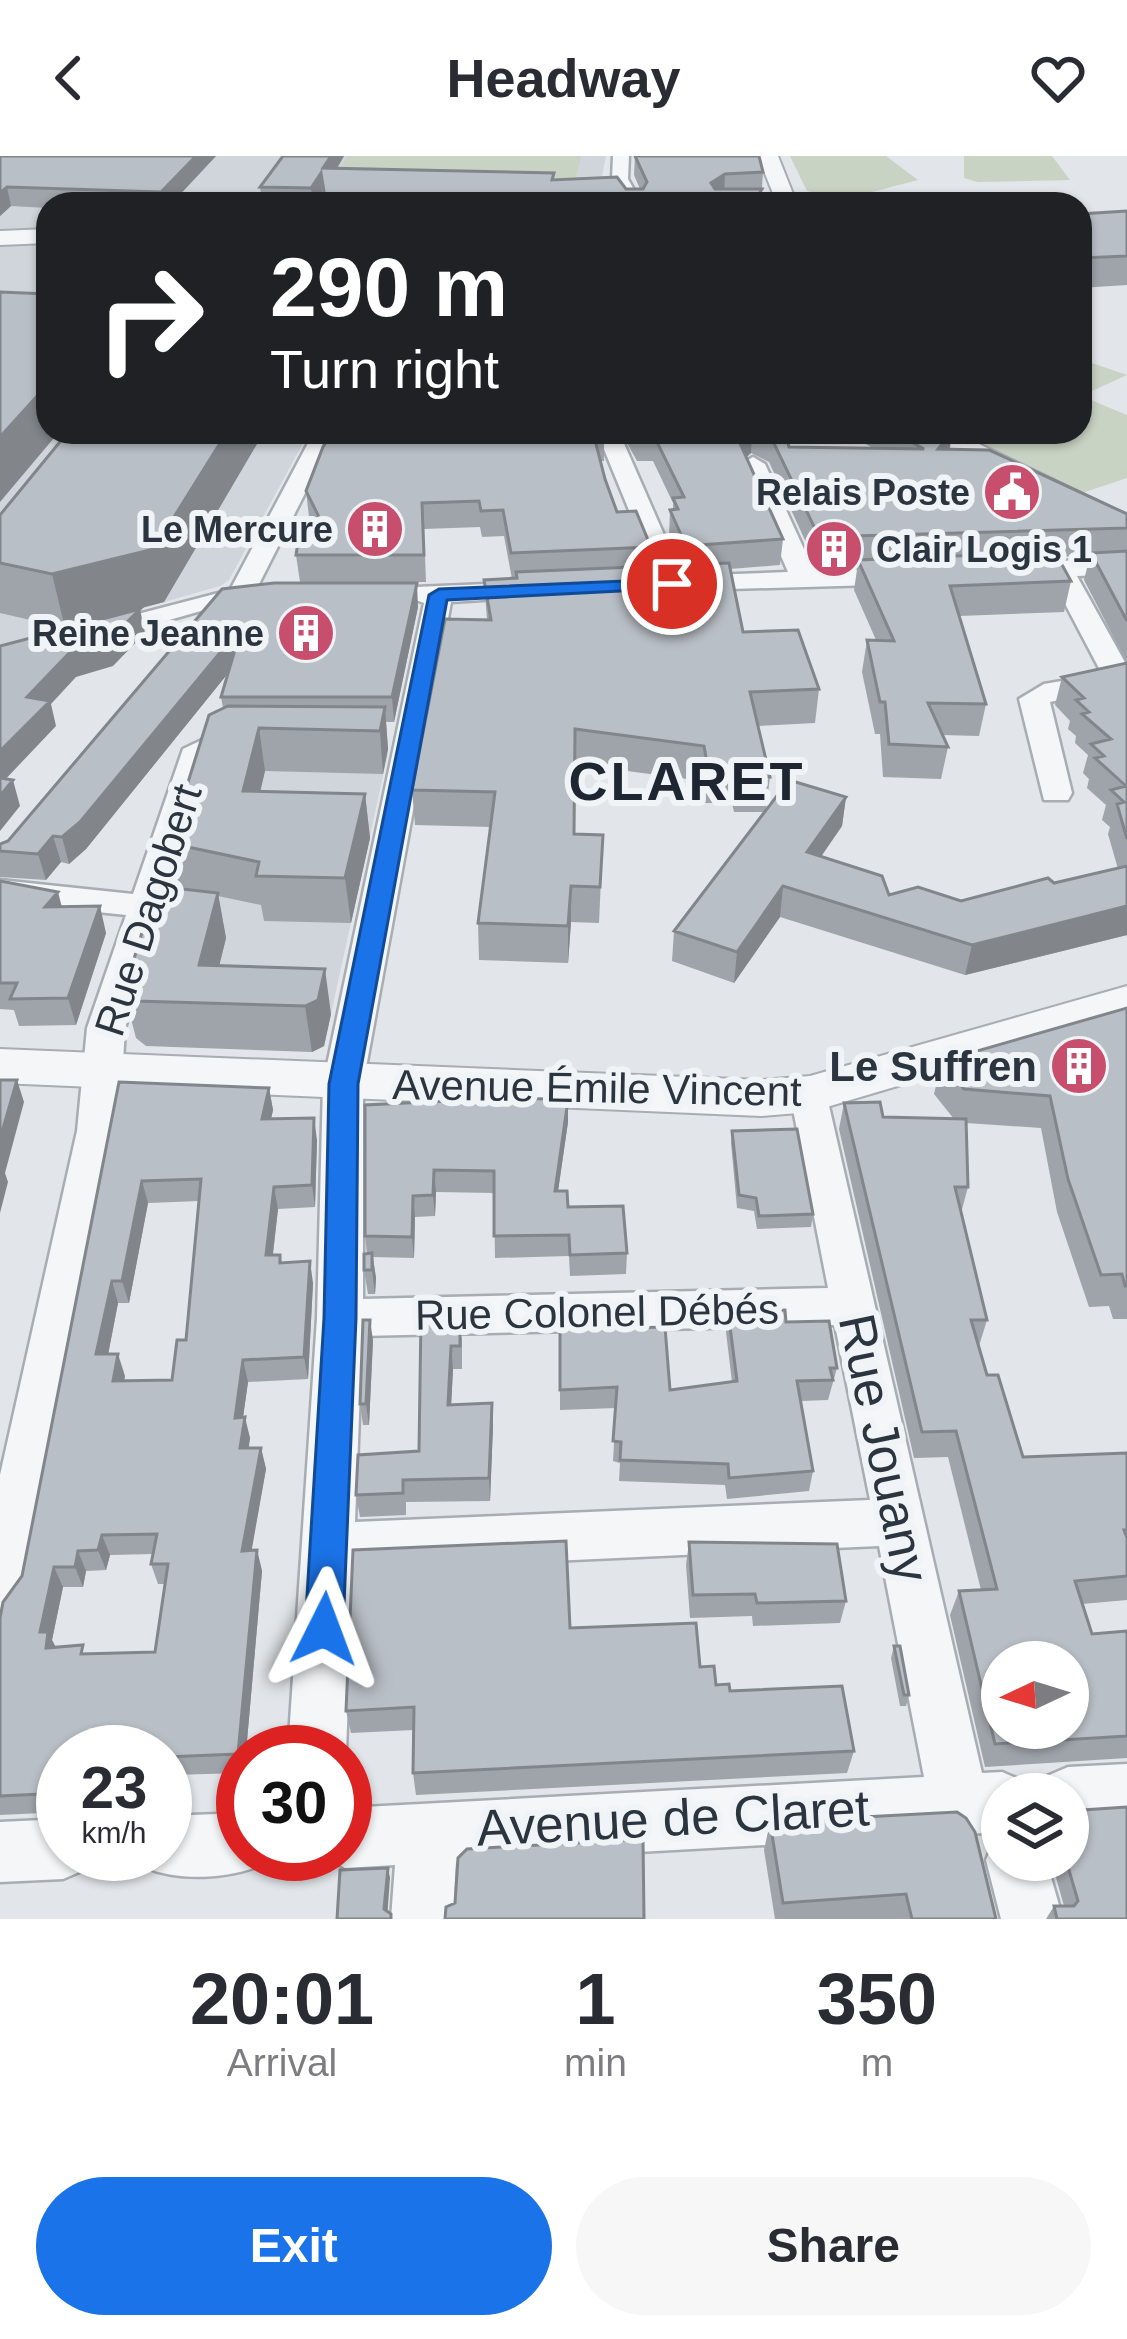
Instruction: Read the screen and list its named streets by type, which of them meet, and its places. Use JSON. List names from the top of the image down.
{
  "streets": {
    "street": [
      "Rue Dagobert",
      "Avenue Émile Vincent",
      "Rue Colonel Débés",
      "Rue Jouany",
      "Avenue de Claret"
    ]
  },
  "crossings": [
    ["Rue Dagobert", "Avenue Émile Vincent"],
    ["Avenue Émile Vincent", "Rue Jouany"],
    ["Rue Colonel Débés", "Rue Jouany"]
  ],
  "districts": ["CLARET"],
  "places": {
    "public building": ["Relais Poste"],
    "building": [
      "Le Mercure",
      "Clair Logis 1",
      "Reine Jeanne",
      "Le Suffren"
    ]
  },
  "north": "left",
  "page": {
    "header": "Headway",
    "turn": ["290 m", "Turn right"],
    "speed": "23 km/h",
    "limit": "30",
    "eta": [
      "20:01",
      "Arrival",
      "1",
      "min",
      "350",
      "m"
    ],
    "buttons": ["Exit", "Share"]
  }
}
